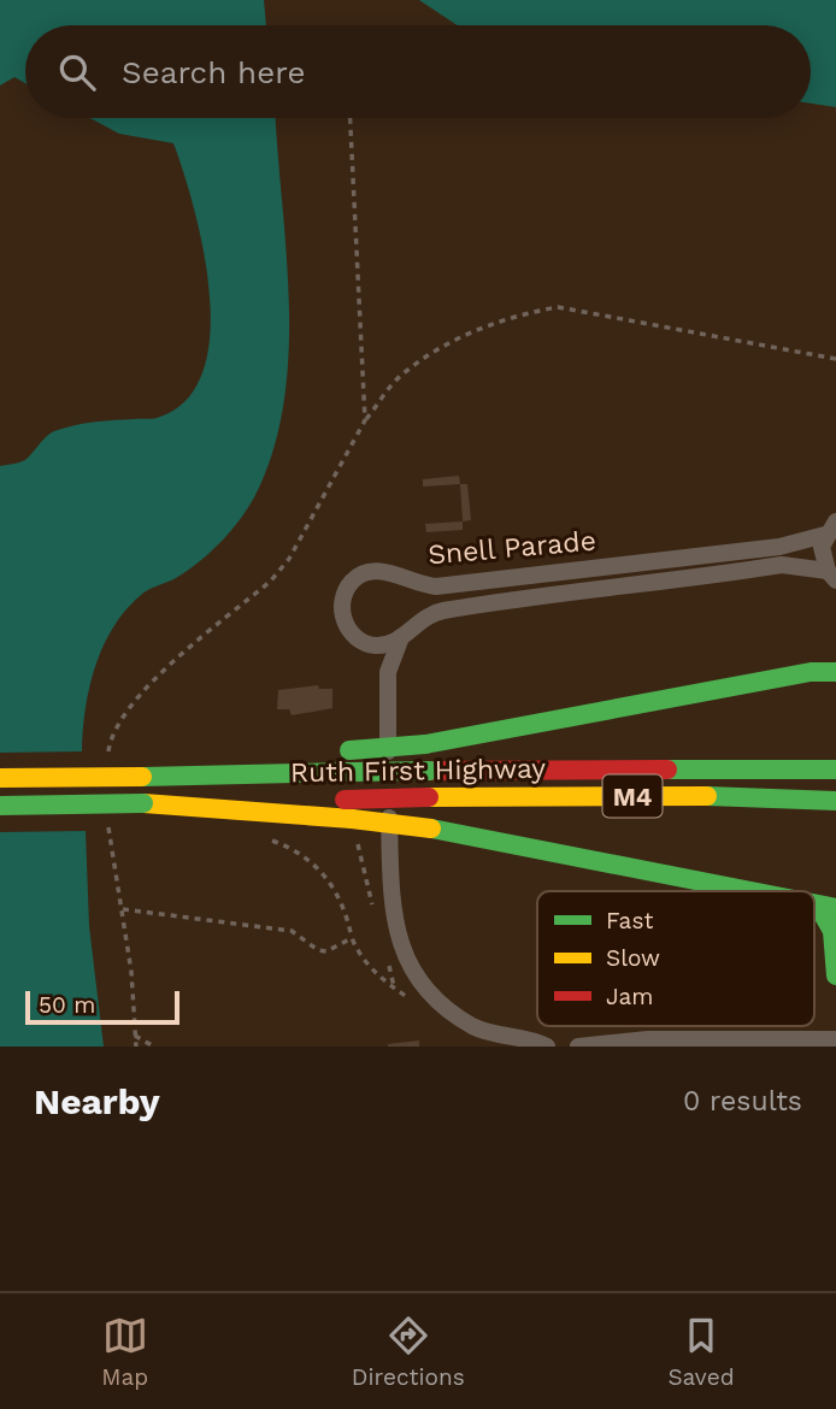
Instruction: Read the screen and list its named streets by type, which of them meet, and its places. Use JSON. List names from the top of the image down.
{
  "streets": {
    "highway": ["Ruth First Highway", "M4"],
    "street": ["Snell Parade"]
  },
  "legend": ["Fast", "Slow", "Jam"],
  "scale_bar": "50 m",
  "page": {
    "search": "Search here",
    "scale": "50 m",
    "heading": ["Nearby", "0 results"],
    "nav": ["Map", "Directions", "Saved"]
  }
}
